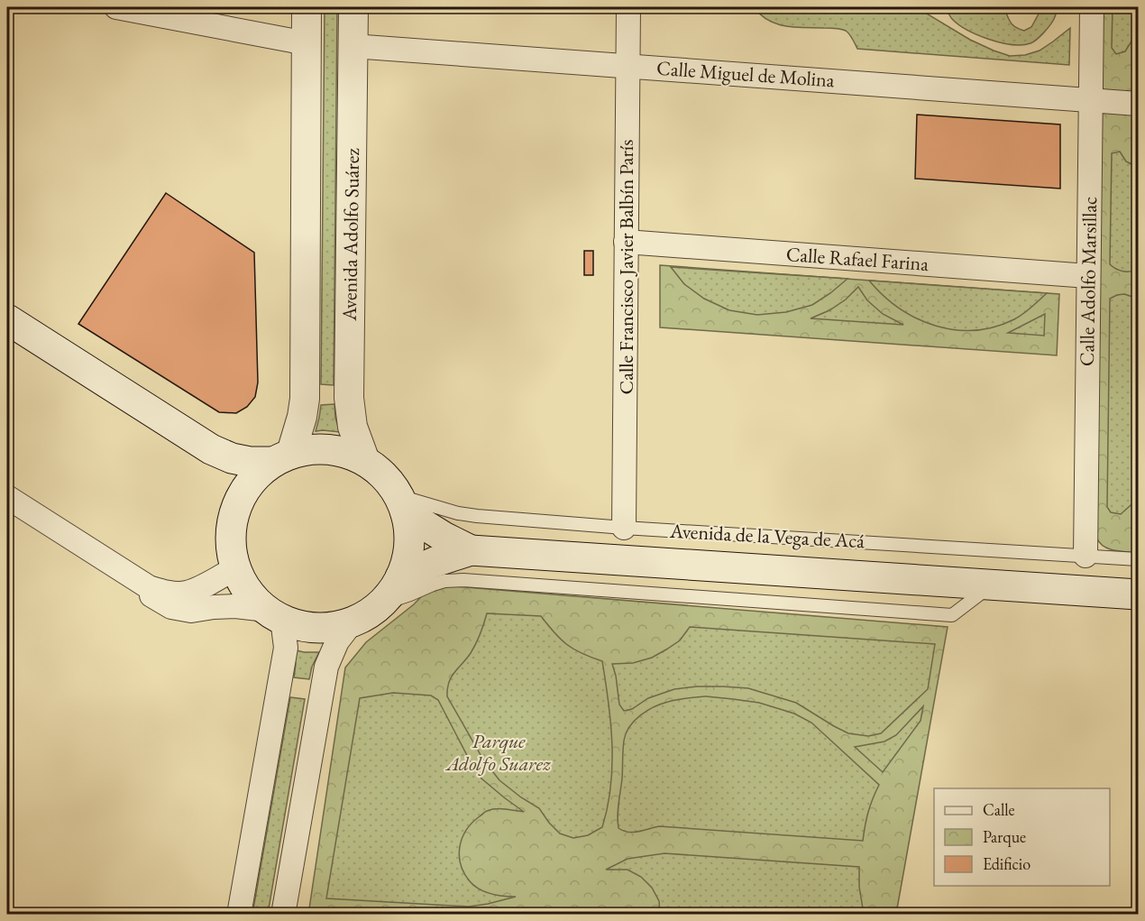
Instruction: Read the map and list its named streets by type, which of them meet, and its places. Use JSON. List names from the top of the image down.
{
  "streets": {
    "main road": ["Avenida de la Vega de Acá"],
    "street": [
      "Calle Miguel de Molina",
      "Avenida Adolfo Suárez",
      "Calle Rafael Farina",
      "Calle Francisco Javier Balbín París",
      "Calle Adolfo Marsillac"
    ]
  },
  "crossings": [
    ["Calle Miguel de Molina", "Avenida Adolfo Suárez"],
    ["Calle Miguel de Molina", "Calle Francisco Javier Balbín París"],
    ["Calle Miguel de Molina", "Calle Adolfo Marsillac"],
    ["Avenida Adolfo Suárez", "Avenida de la Vega de Acá"],
    ["Calle Rafael Farina", "Calle Francisco Javier Balbín París"],
    ["Calle Rafael Farina", "Calle Adolfo Marsillac"],
    ["Calle Francisco Javier Balbín París", "Avenida de la Vega de Acá"],
    ["Calle Adolfo Marsillac", "Avenida de la Vega de Acá"]
  ],
  "parks": ["Parque Adolfo Suarez"],
  "legend": ["Calle", "Parque", "Edificio"]
}
